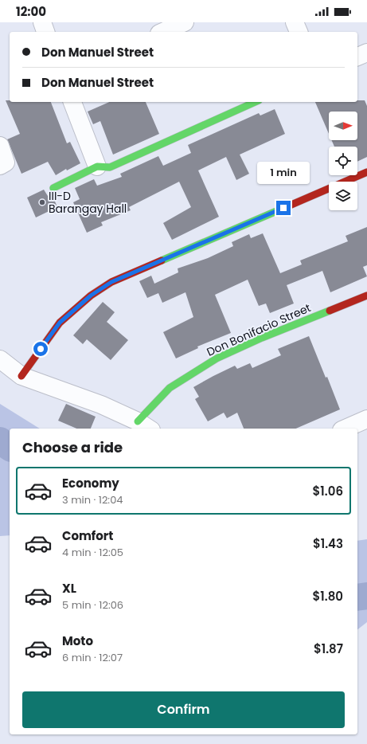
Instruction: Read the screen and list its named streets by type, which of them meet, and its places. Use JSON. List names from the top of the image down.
{
  "streets": {
    "street": ["Don Bonifacio Street"]
  },
  "places": ["III-D Barangay Hall"],
  "north": "right",
  "page": {
    "status": "12:00",
    "banner": ["Don Manuel Street", "Don Manuel Street"],
    "bubble": "1 min",
    "heading": "Choose a ride",
    "list": [
      {
        "name": "Economy",
        "note": "3 min · 12:04",
        "value": "$1.06"
      },
      {
        "name": "Comfort",
        "note": "4 min · 12:05",
        "value": "$1.43"
      },
      {
        "name": "XL",
        "note": "5 min · 12:06",
        "value": "$1.80"
      },
      {
        "name": "Moto",
        "note": "6 min · 12:07",
        "value": "$1.87"
      }
    ],
    "buttons": "Confirm"
  }
}
